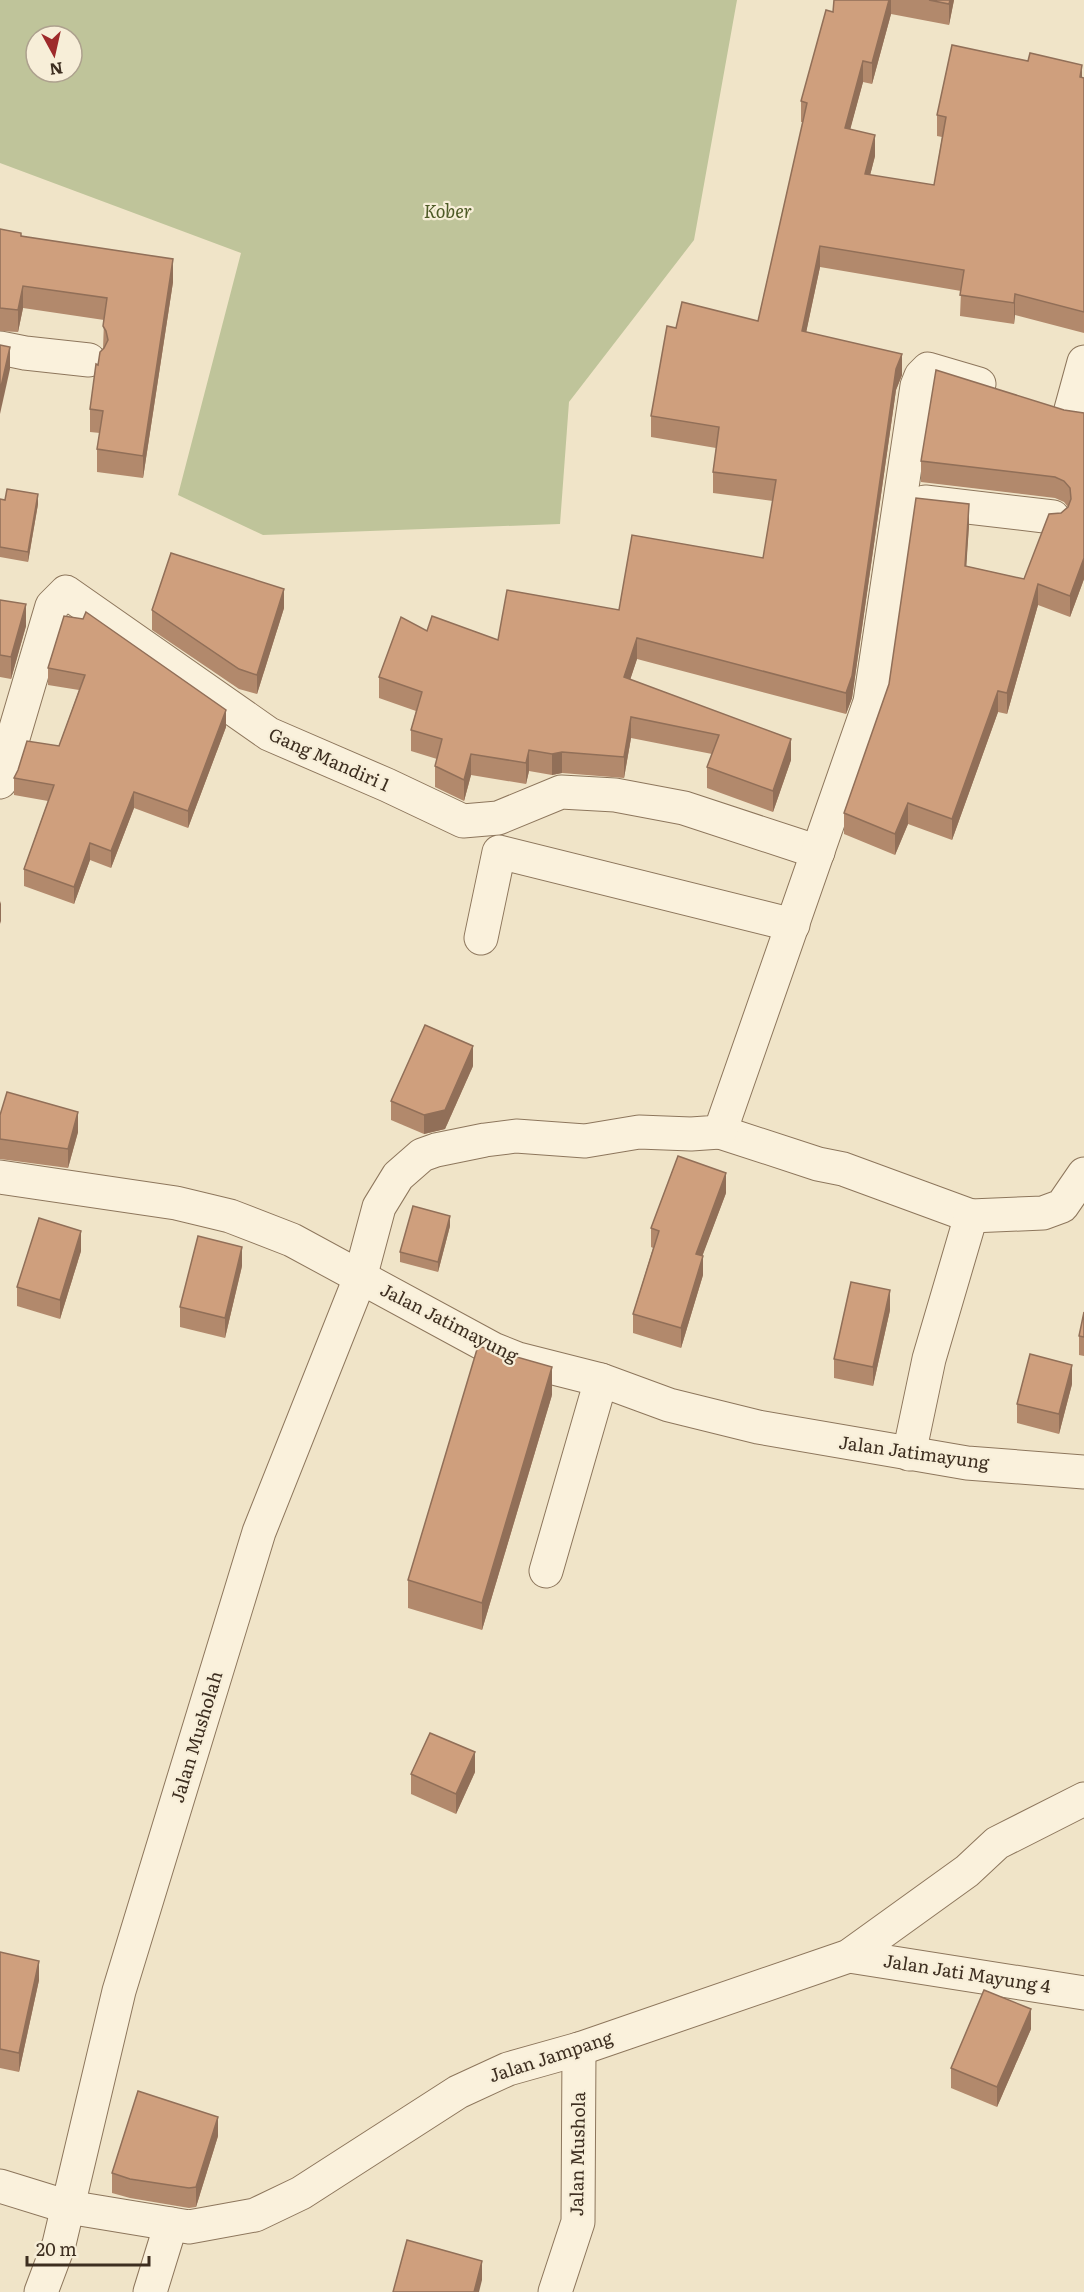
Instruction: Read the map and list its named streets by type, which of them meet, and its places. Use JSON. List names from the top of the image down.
{
  "streets": {
    "street": [
      "Gang Mandiri 1",
      "Jalan Jatimayung",
      "Jalan Musholah",
      "Jalan Jati Mayung 4",
      "Jalan Jampang",
      "Jalan Mushola"
    ]
  },
  "crossings": [
    ["Jalan Jatimayung", "Jalan Musholah"],
    ["Jalan Musholah", "Jalan Jampang"],
    ["Jalan Jati Mayung 4", "Jalan Jampang"],
    ["Jalan Jampang", "Jalan Mushola"]
  ],
  "parks": ["Kober"],
  "scale_bar": "20 m",
  "north": "bottom"
}
